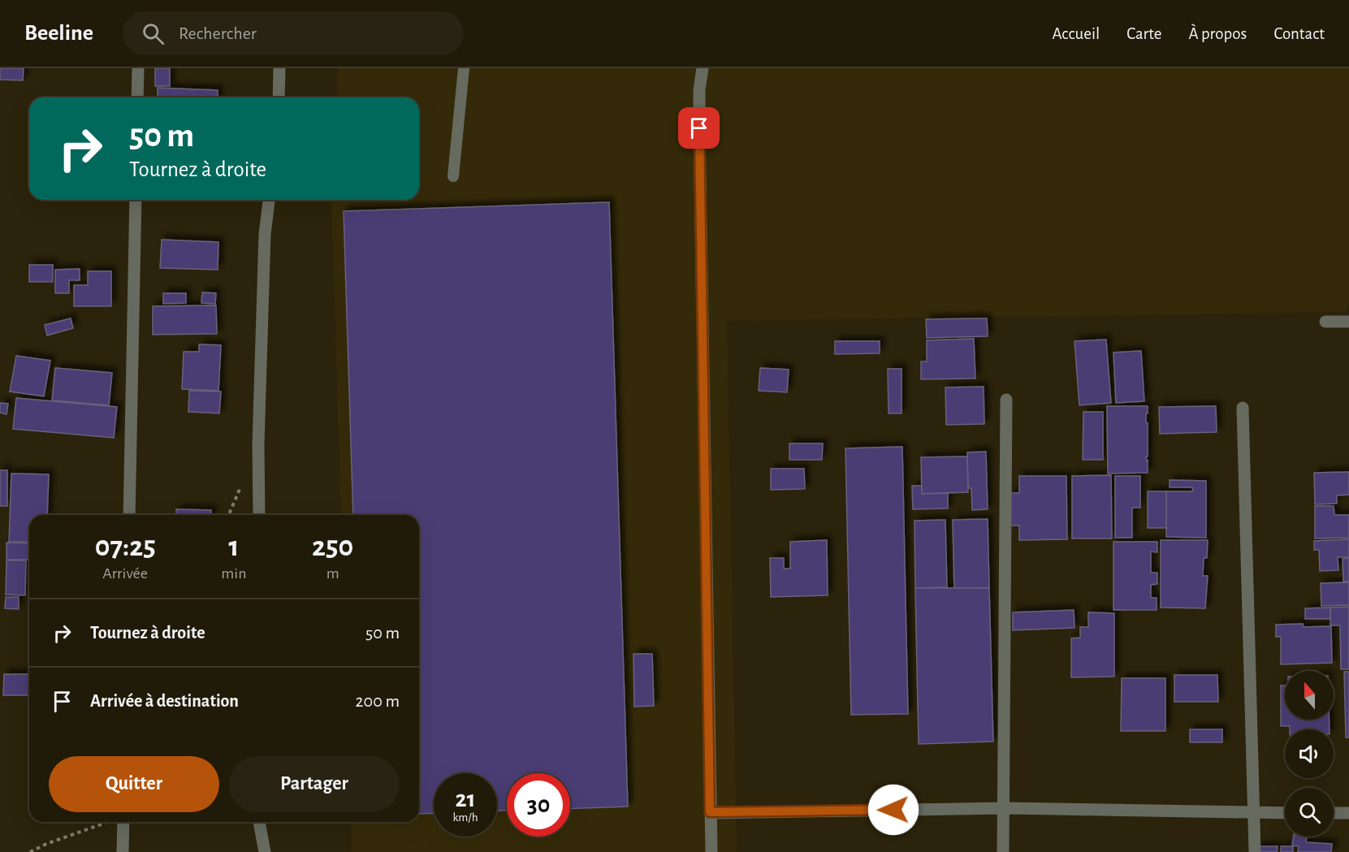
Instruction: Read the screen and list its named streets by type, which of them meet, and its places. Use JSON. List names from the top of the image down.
{
  "north": "top",
  "page": {
    "header": "Beeline",
    "search": "Rechercher",
    "nav": [
      "Accueil",
      "Carte",
      "À propos",
      "Contact"
    ],
    "turn": ["50 m", "Tournez à droite"],
    "eta": [
      "07:25",
      "Arrivée",
      "1",
      "min",
      "250",
      "m"
    ],
    "list": [
      {
        "name": "Tournez à droite",
        "value": "50 m"
      },
      {
        "name": "Arrivée à destination",
        "value": "200 m"
      }
    ],
    "buttons": ["Quitter", "Partager"],
    "speed": "21 km/h",
    "limit": "30"
  }
}
